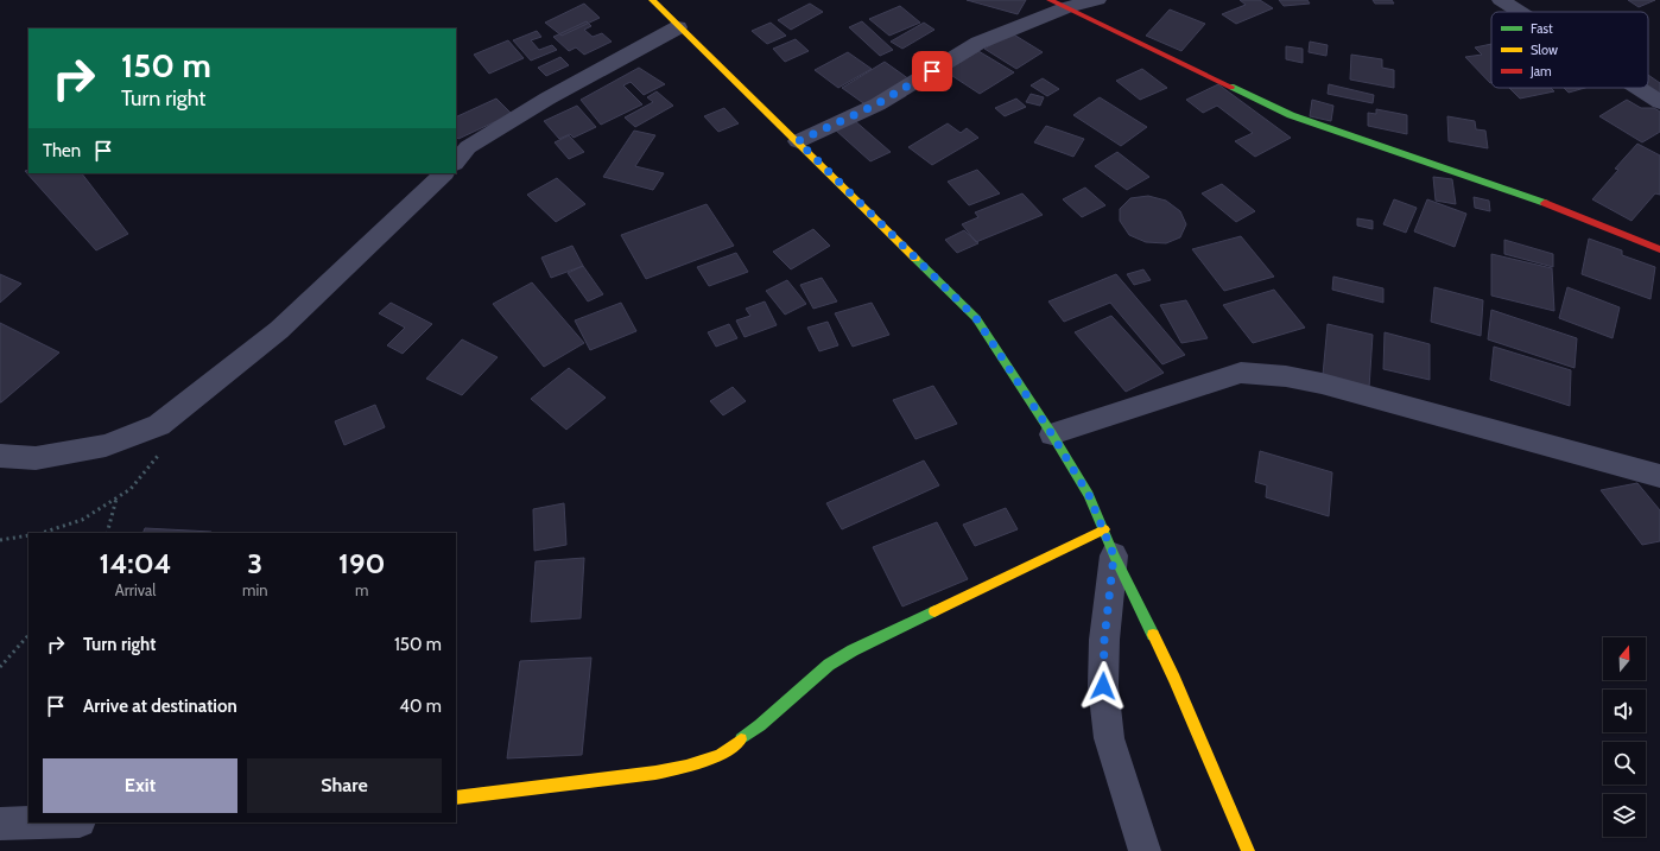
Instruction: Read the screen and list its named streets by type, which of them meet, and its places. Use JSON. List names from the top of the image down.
{
  "legend": ["Fast", "Slow", "Jam"],
  "north": "top",
  "page": {
    "turn": ["150 m", "Turn right"],
    "then": "Then",
    "eta": [
      "14:04",
      "Arrival",
      "3",
      "min",
      "190",
      "m"
    ],
    "list": [
      {
        "name": "Turn right",
        "value": "150 m"
      },
      {
        "name": "Arrive at destination",
        "value": "40 m"
      }
    ],
    "buttons": ["Exit", "Share"]
  }
}
